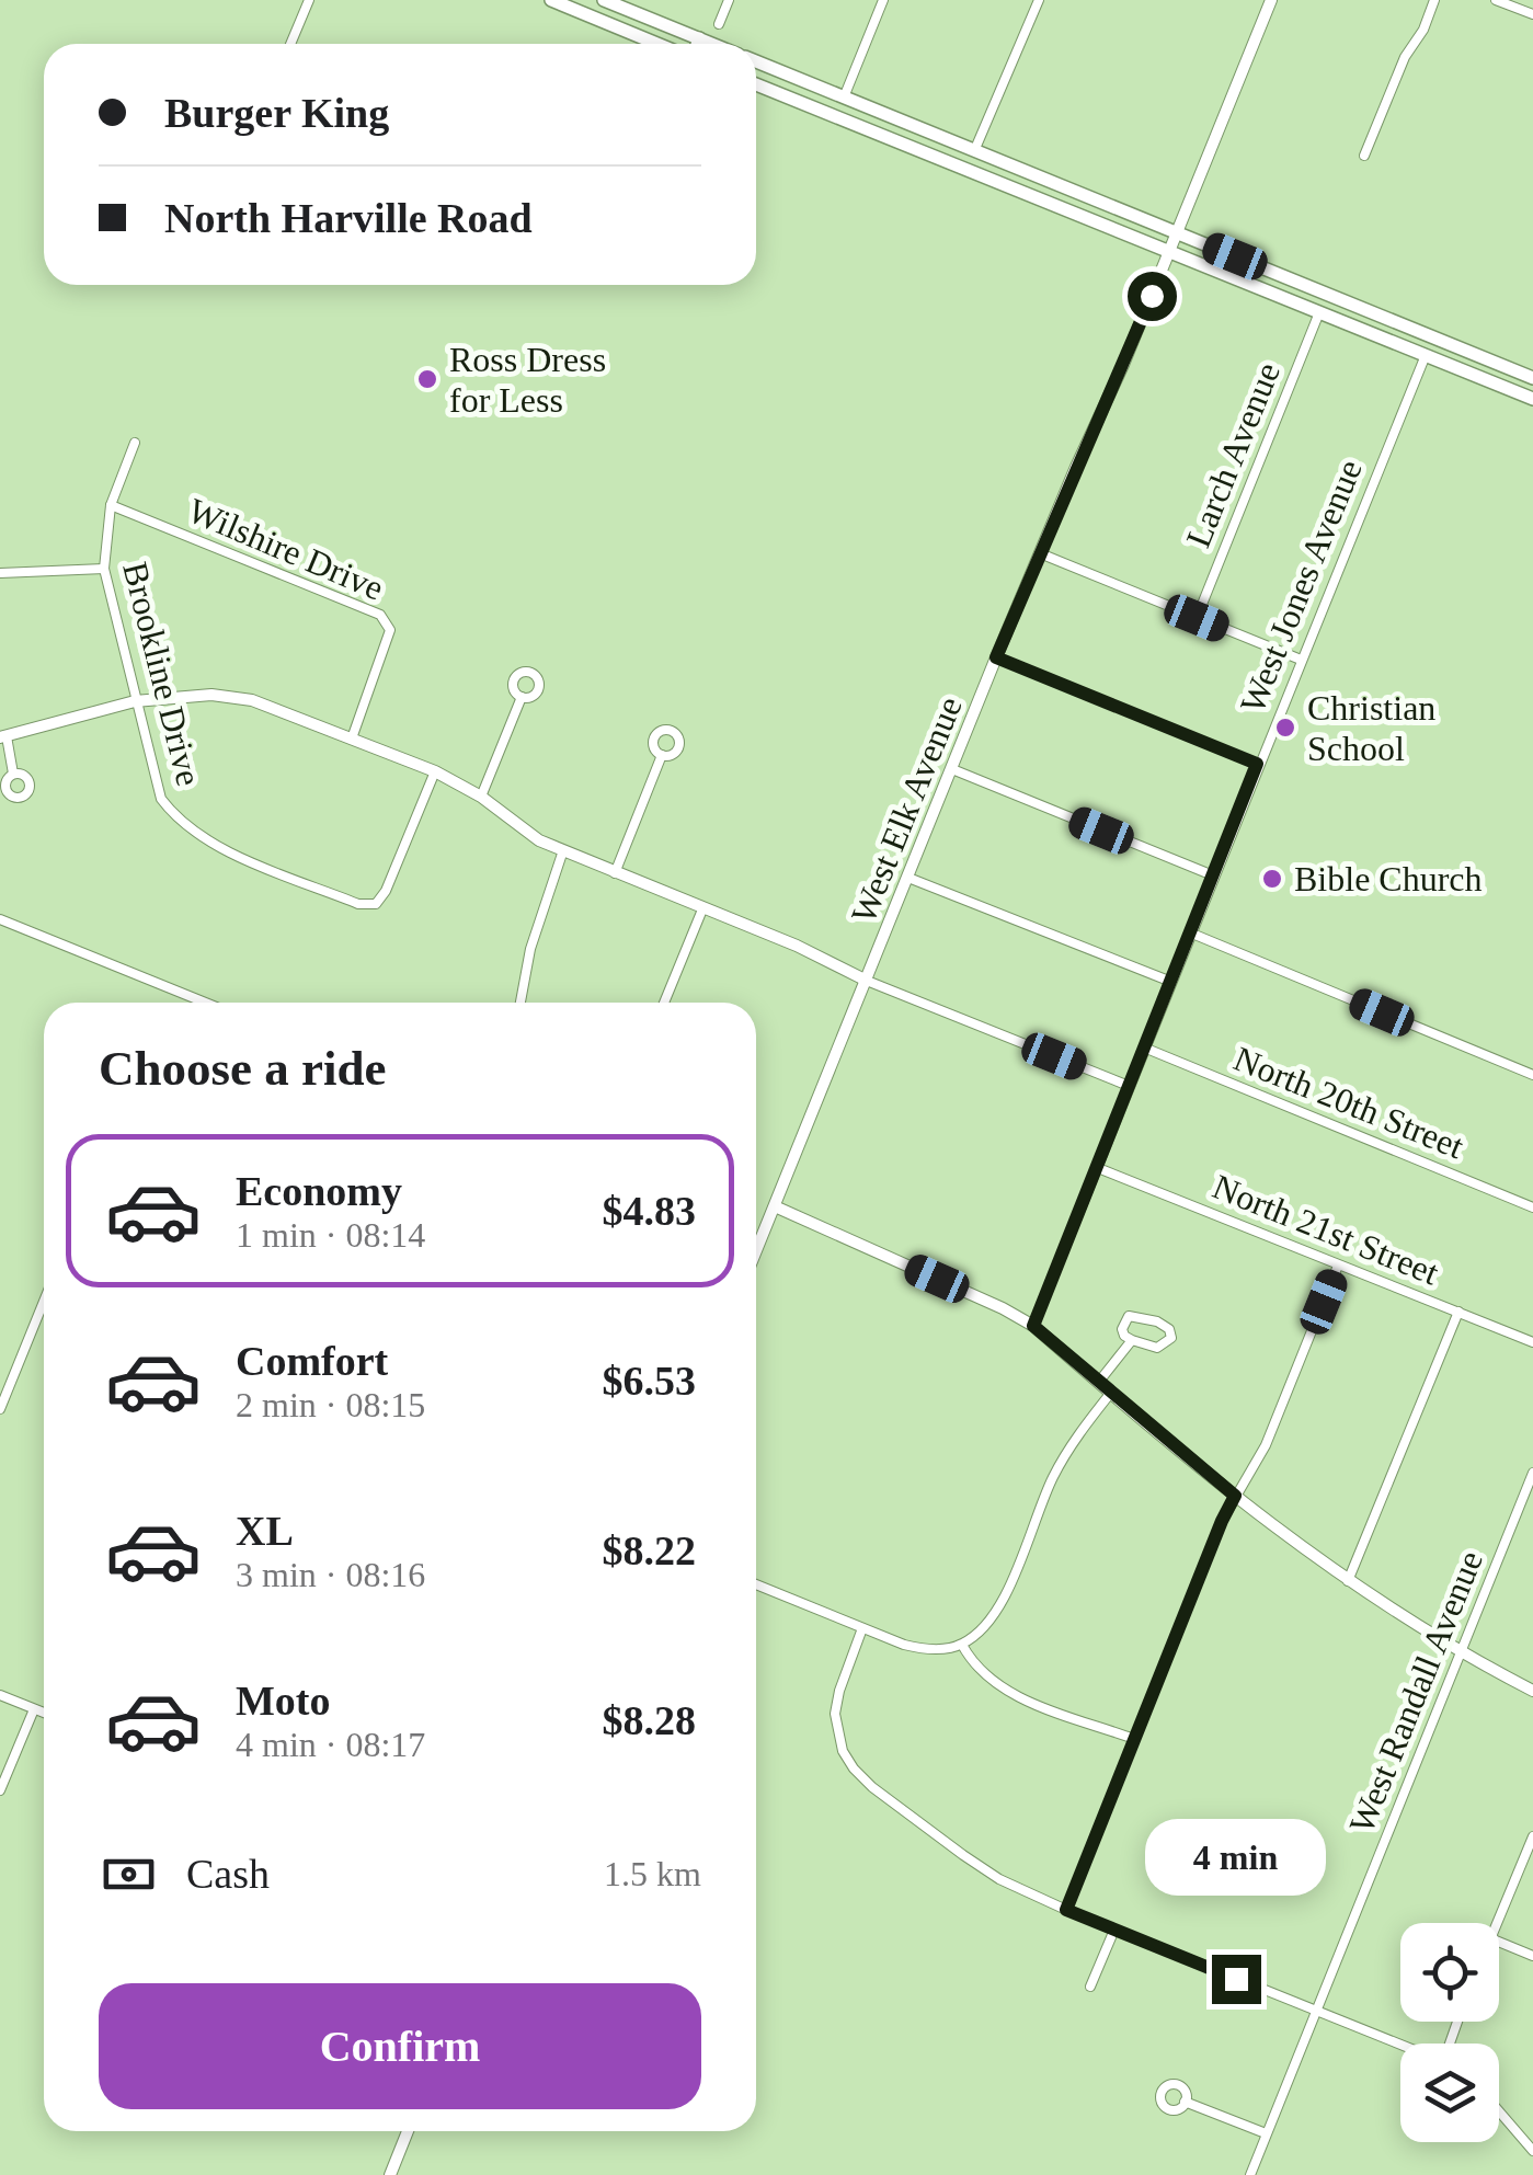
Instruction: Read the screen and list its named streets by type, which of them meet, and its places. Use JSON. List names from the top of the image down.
{
  "streets": {
    "street": [
      "Larch Avenue",
      "Wilshire Drive",
      "West Jones Avenue",
      "Brookline Drive",
      "West Elk Avenue",
      "North 20th Street",
      "North 21st Street",
      "West Randall Avenue"
    ]
  },
  "crossings": [
    ["Wilshire Drive", "Brookline Drive"],
    ["West Jones Avenue", "North 20th Street"],
    ["West Jones Avenue", "North 21st Street"]
  ],
  "places": ["Ross Dress for Less", "Christian School", "Bible Church"],
  "page": {
    "banner": ["Burger King", "North Harville Road"],
    "heading": "Choose a ride",
    "list": [
      {
        "name": "Economy",
        "note": "1 min · 08:14",
        "value": "$4.83"
      },
      {
        "name": "Comfort",
        "note": "2 min · 08:15",
        "value": "$6.53"
      },
      {
        "name": "XL",
        "note": "3 min · 08:16",
        "value": "$8.22"
      },
      {
        "name": "Moto",
        "note": "4 min · 08:17",
        "value": "$8.28"
      }
    ],
    "pay": ["Cash", "1.5 km"],
    "bubble": "4 min",
    "buttons": "Confirm"
  }
}
